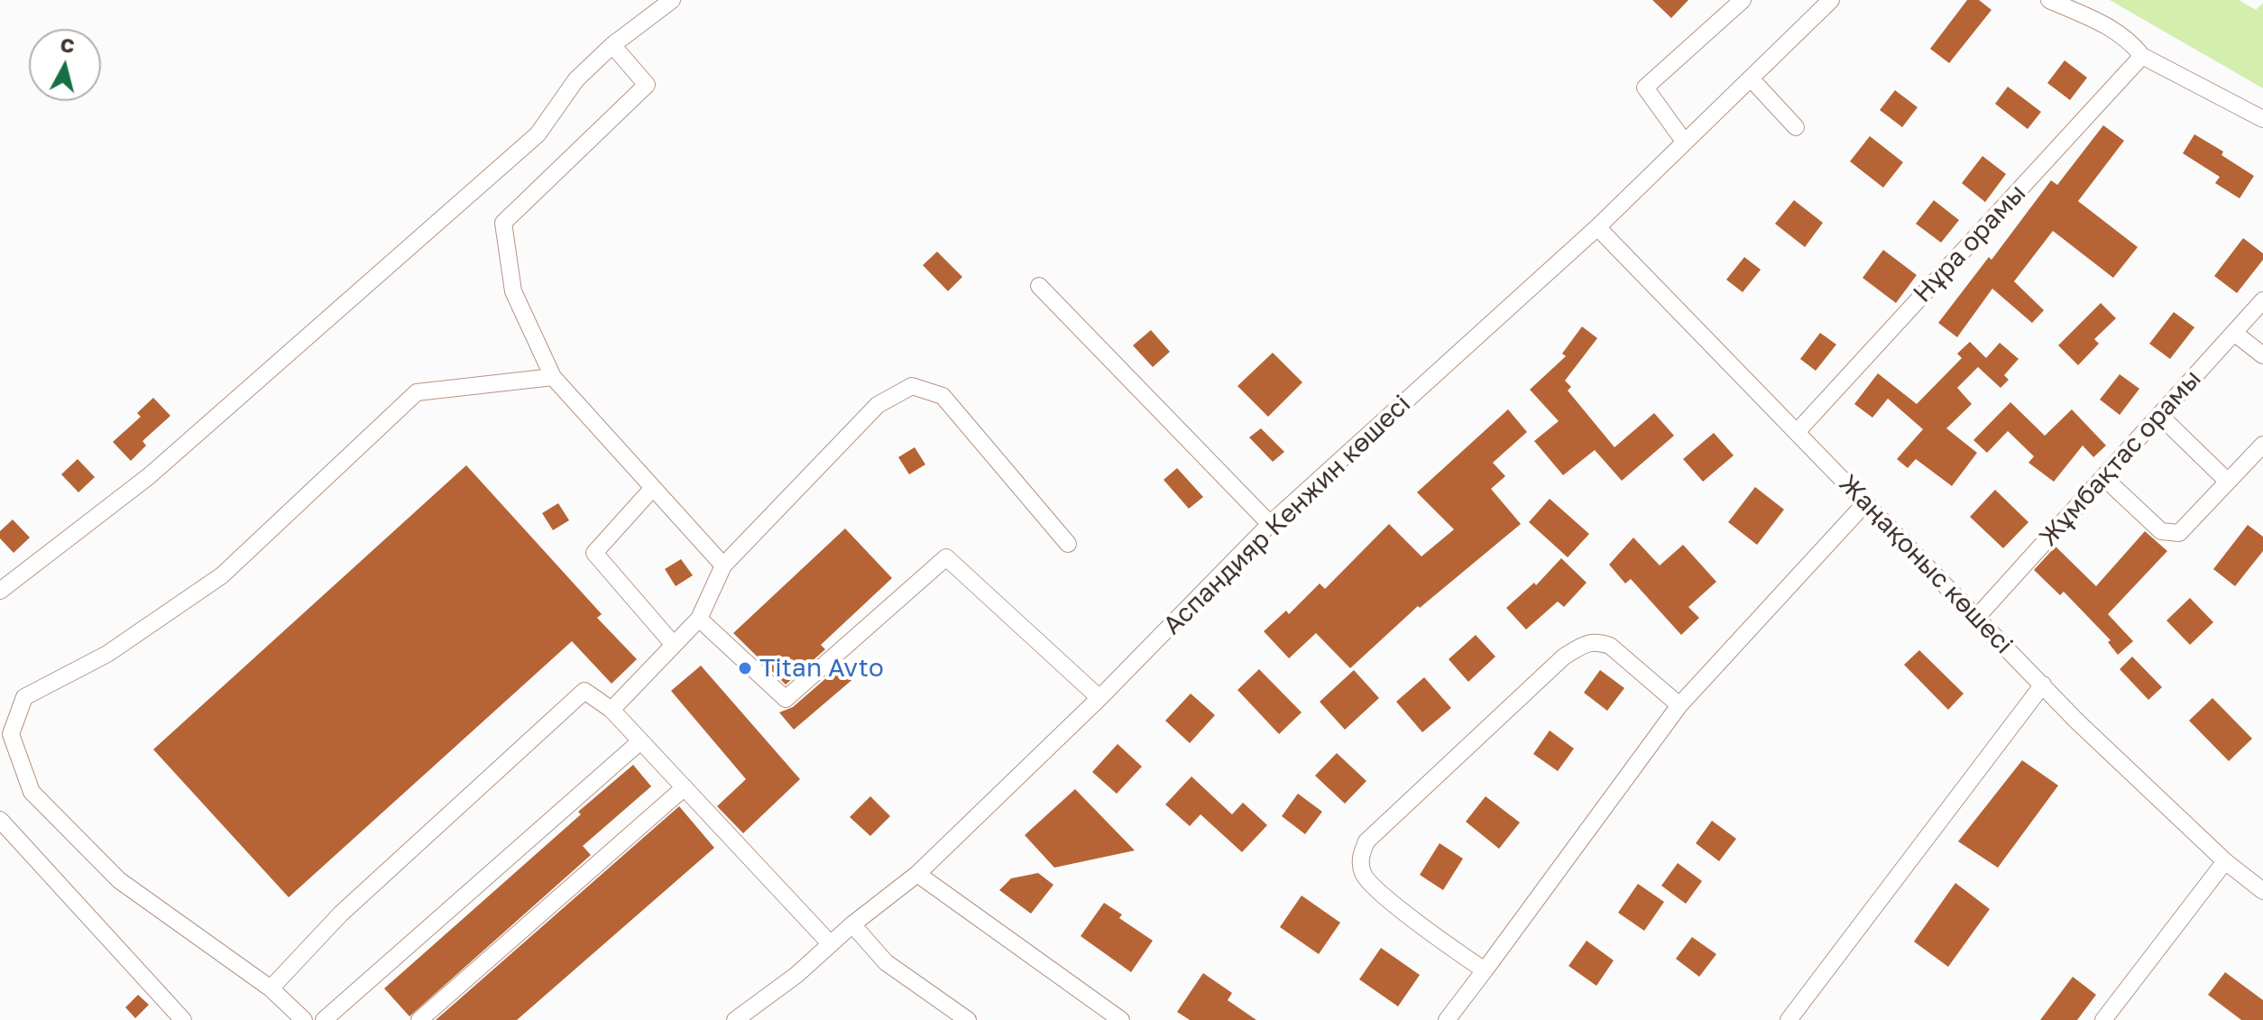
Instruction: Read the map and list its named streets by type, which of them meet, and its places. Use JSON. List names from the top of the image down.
{
  "streets": {
    "street": [
      "Нұра орамы",
      "Жұмбақтас орамы",
      "Аспандияр Кенжин көшесі",
      "Жаңақоныс көшесі"
    ]
  },
  "crossings": [
    ["Нұра орамы", "Жаңақоныс көшесі"],
    ["Жұмбақтас орамы", "Жаңақоныс көшесі"],
    ["Аспандияр Кенжин көшесі", "Жаңақоныс көшесі"]
  ],
  "places": ["Titan Avto"],
  "north": "top"
}
